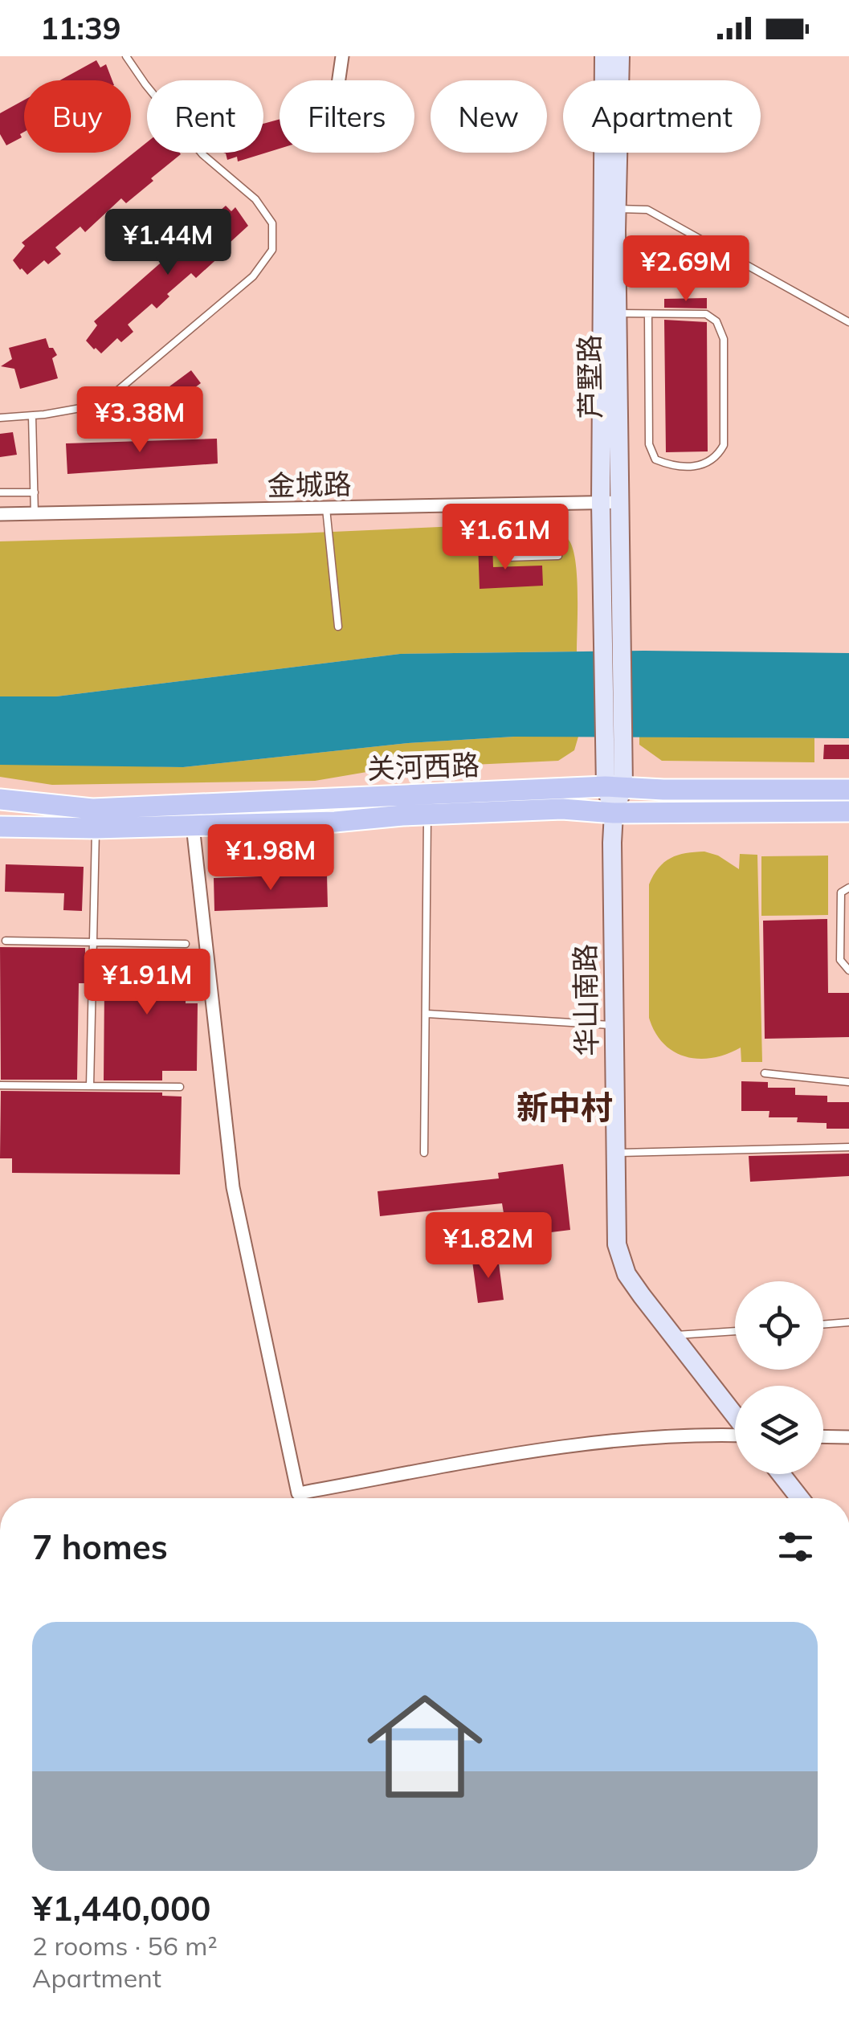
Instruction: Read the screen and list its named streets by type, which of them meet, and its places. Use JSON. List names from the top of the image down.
{
  "streets": {
    "main road": ["芦墅路", "关河西路", "华山南路"],
    "street": ["金城路"]
  },
  "crossings": [
    ["芦墅路", "金城路"],
    ["芦墅路", "关河西路"],
    ["关河西路", "华山南路"]
  ],
  "districts": ["新中村"],
  "page": {
    "status": "11:39",
    "chip": [
      "Buy",
      "Rent",
      "Filters",
      "New",
      "Apartment"
    ],
    "price": [
      "¥1.44M",
      "¥2.69M",
      "¥3.38M",
      "¥1.61M",
      "¥1.98M",
      "¥1.91M",
      "¥1.82M"
    ],
    "heading": "7 homes",
    "list": [
      {
        "name": "¥1,440,000",
        "note": "2 rooms · 56 m² · Apartment"
      }
    ]
  }
}
